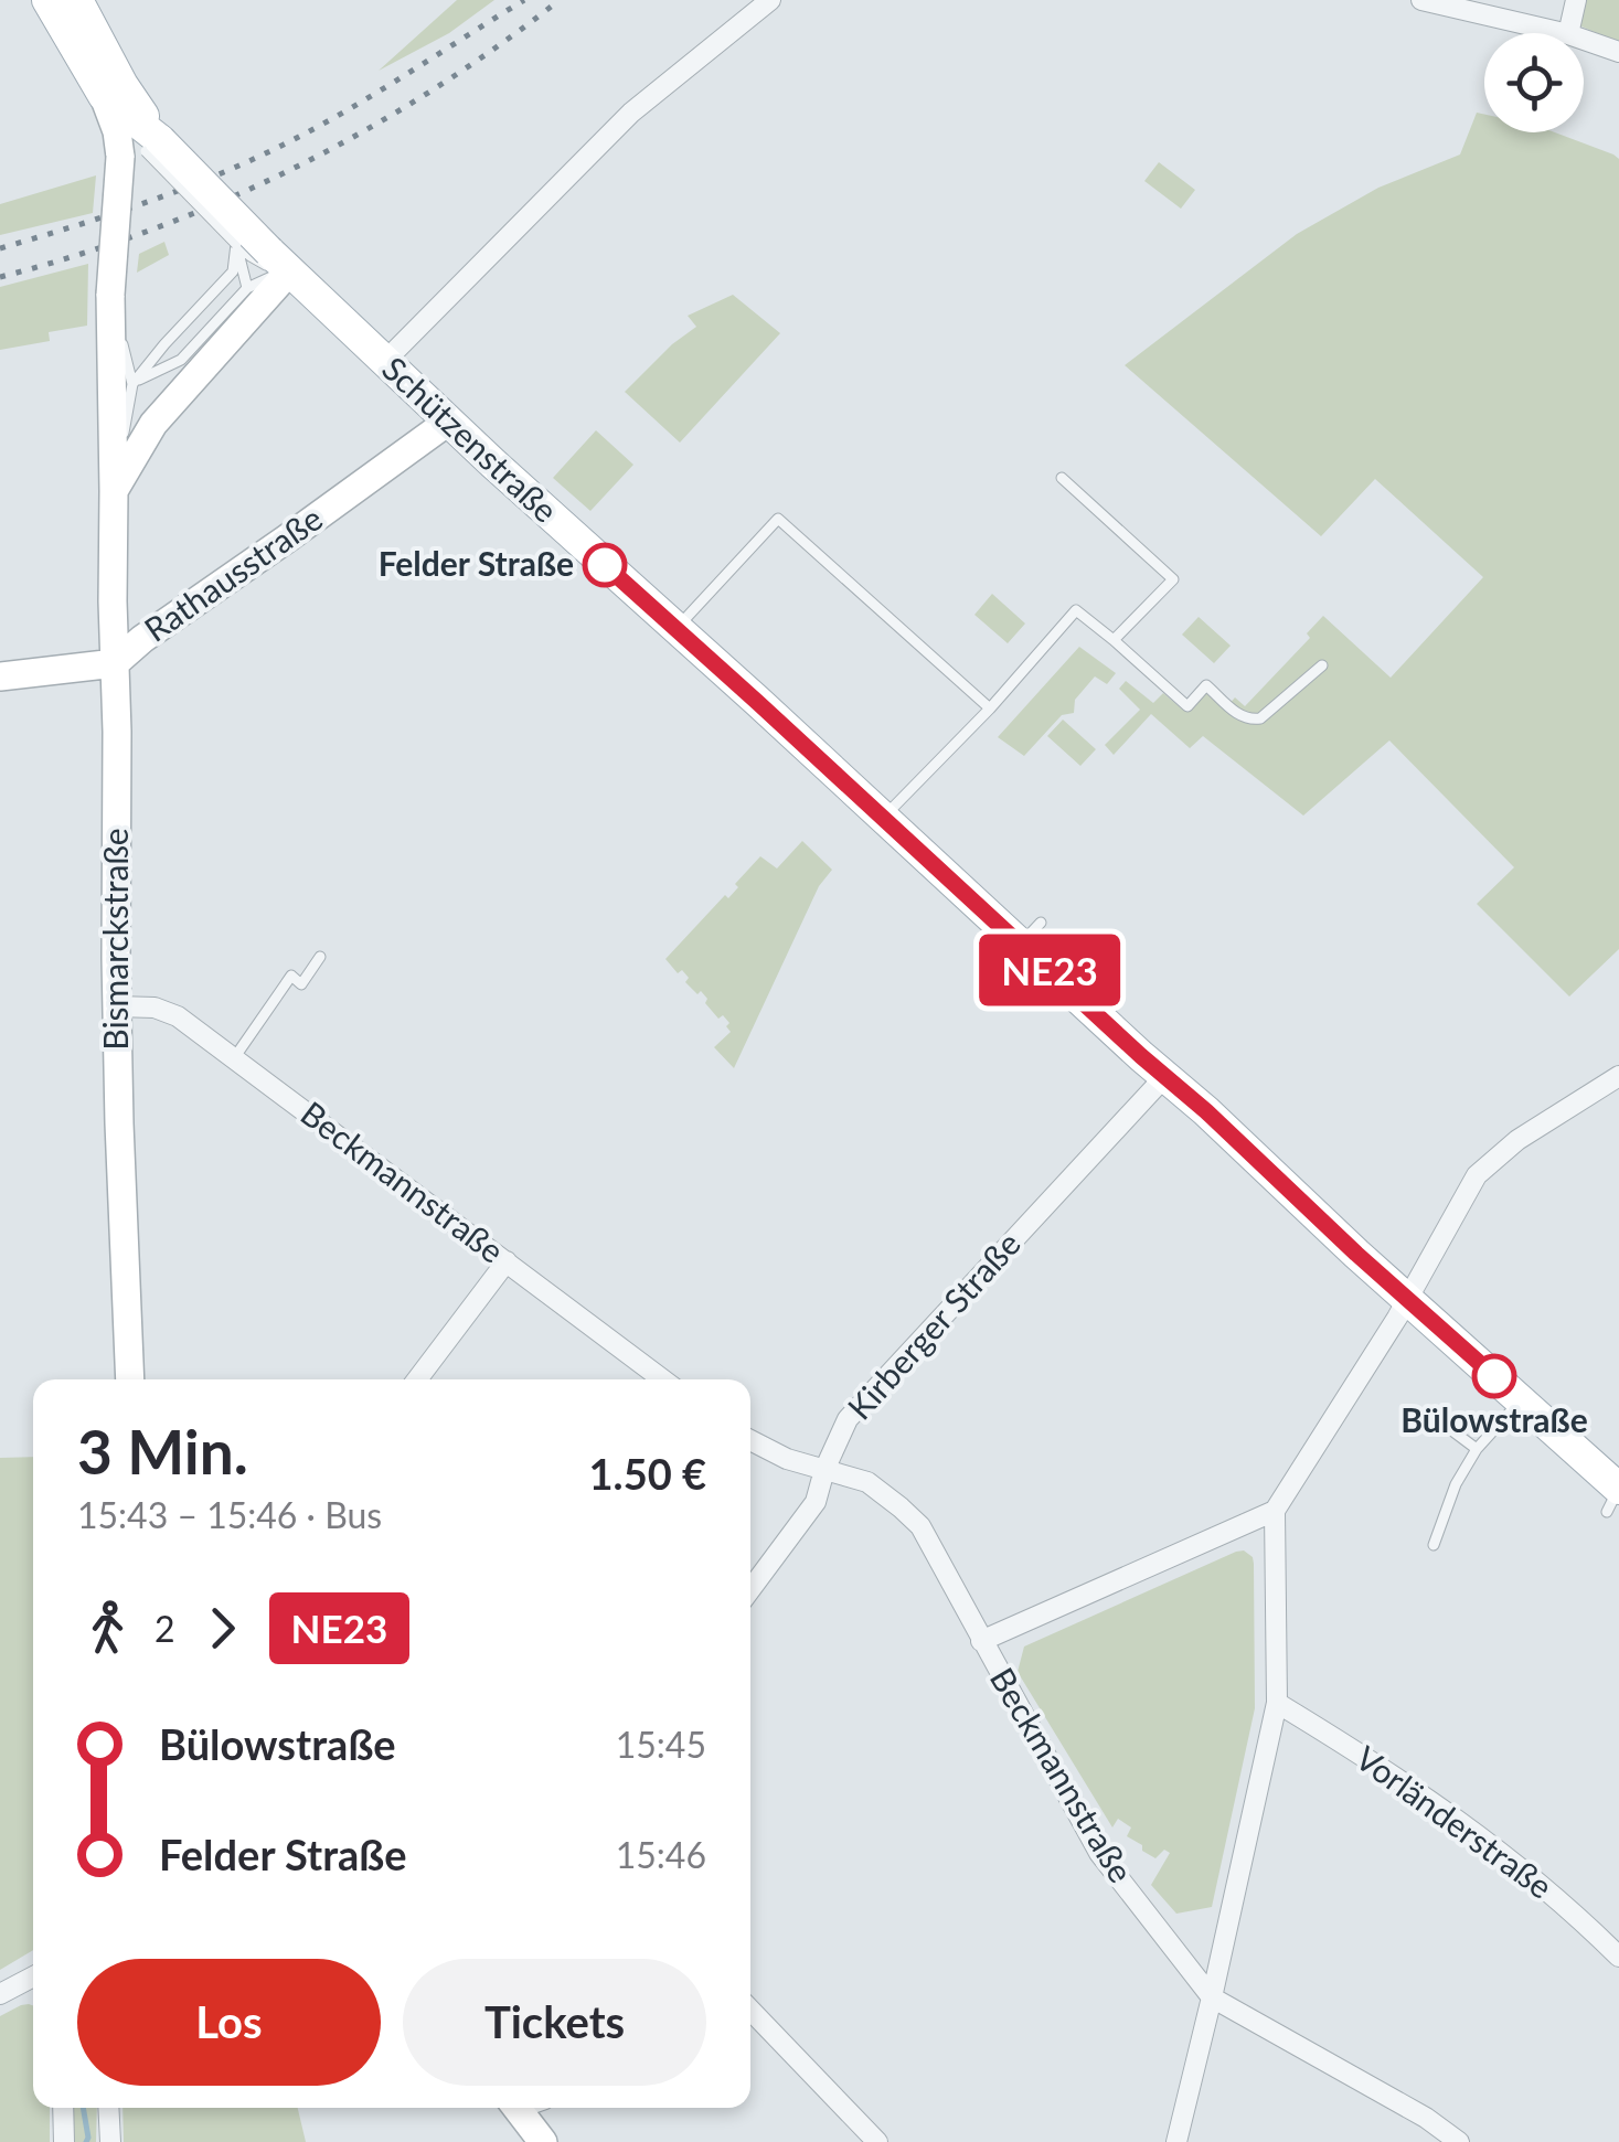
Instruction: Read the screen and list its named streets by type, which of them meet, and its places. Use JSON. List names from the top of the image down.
{
  "streets": {
    "main road": ["Schützenstraße", "Rathausstraße", "Bismarckstraße"],
    "street": ["Beckmannstraße", "Kirberger Straße", "Vorländerstraße"]
  },
  "crossings": [
    ["Schützenstraße", "Rathausstraße"],
    ["Schützenstraße", "Bismarckstraße"],
    ["Schützenstraße", "Kirberger Straße"],
    ["Rathausstraße", "Bismarckstraße"],
    ["Bismarckstraße", "Beckmannstraße"],
    ["Beckmannstraße", "Kirberger Straße"]
  ],
  "places": ["Felder Straße", "Bülowstraße"],
  "lines": ["bus line NE23"],
  "page": {
    "on_map": "NE23",
    "heading": ["3 Min.", "15:43 – 15:46 · Bus", "1.50 €"],
    "legs": ["2", "NE23"],
    "list": [
      {
        "name": "Bülowstraße",
        "value": "15:45"
      },
      {
        "name": "Felder Straße",
        "value": "15:46"
      }
    ],
    "buttons": ["Los", "Tickets"]
  }
}
